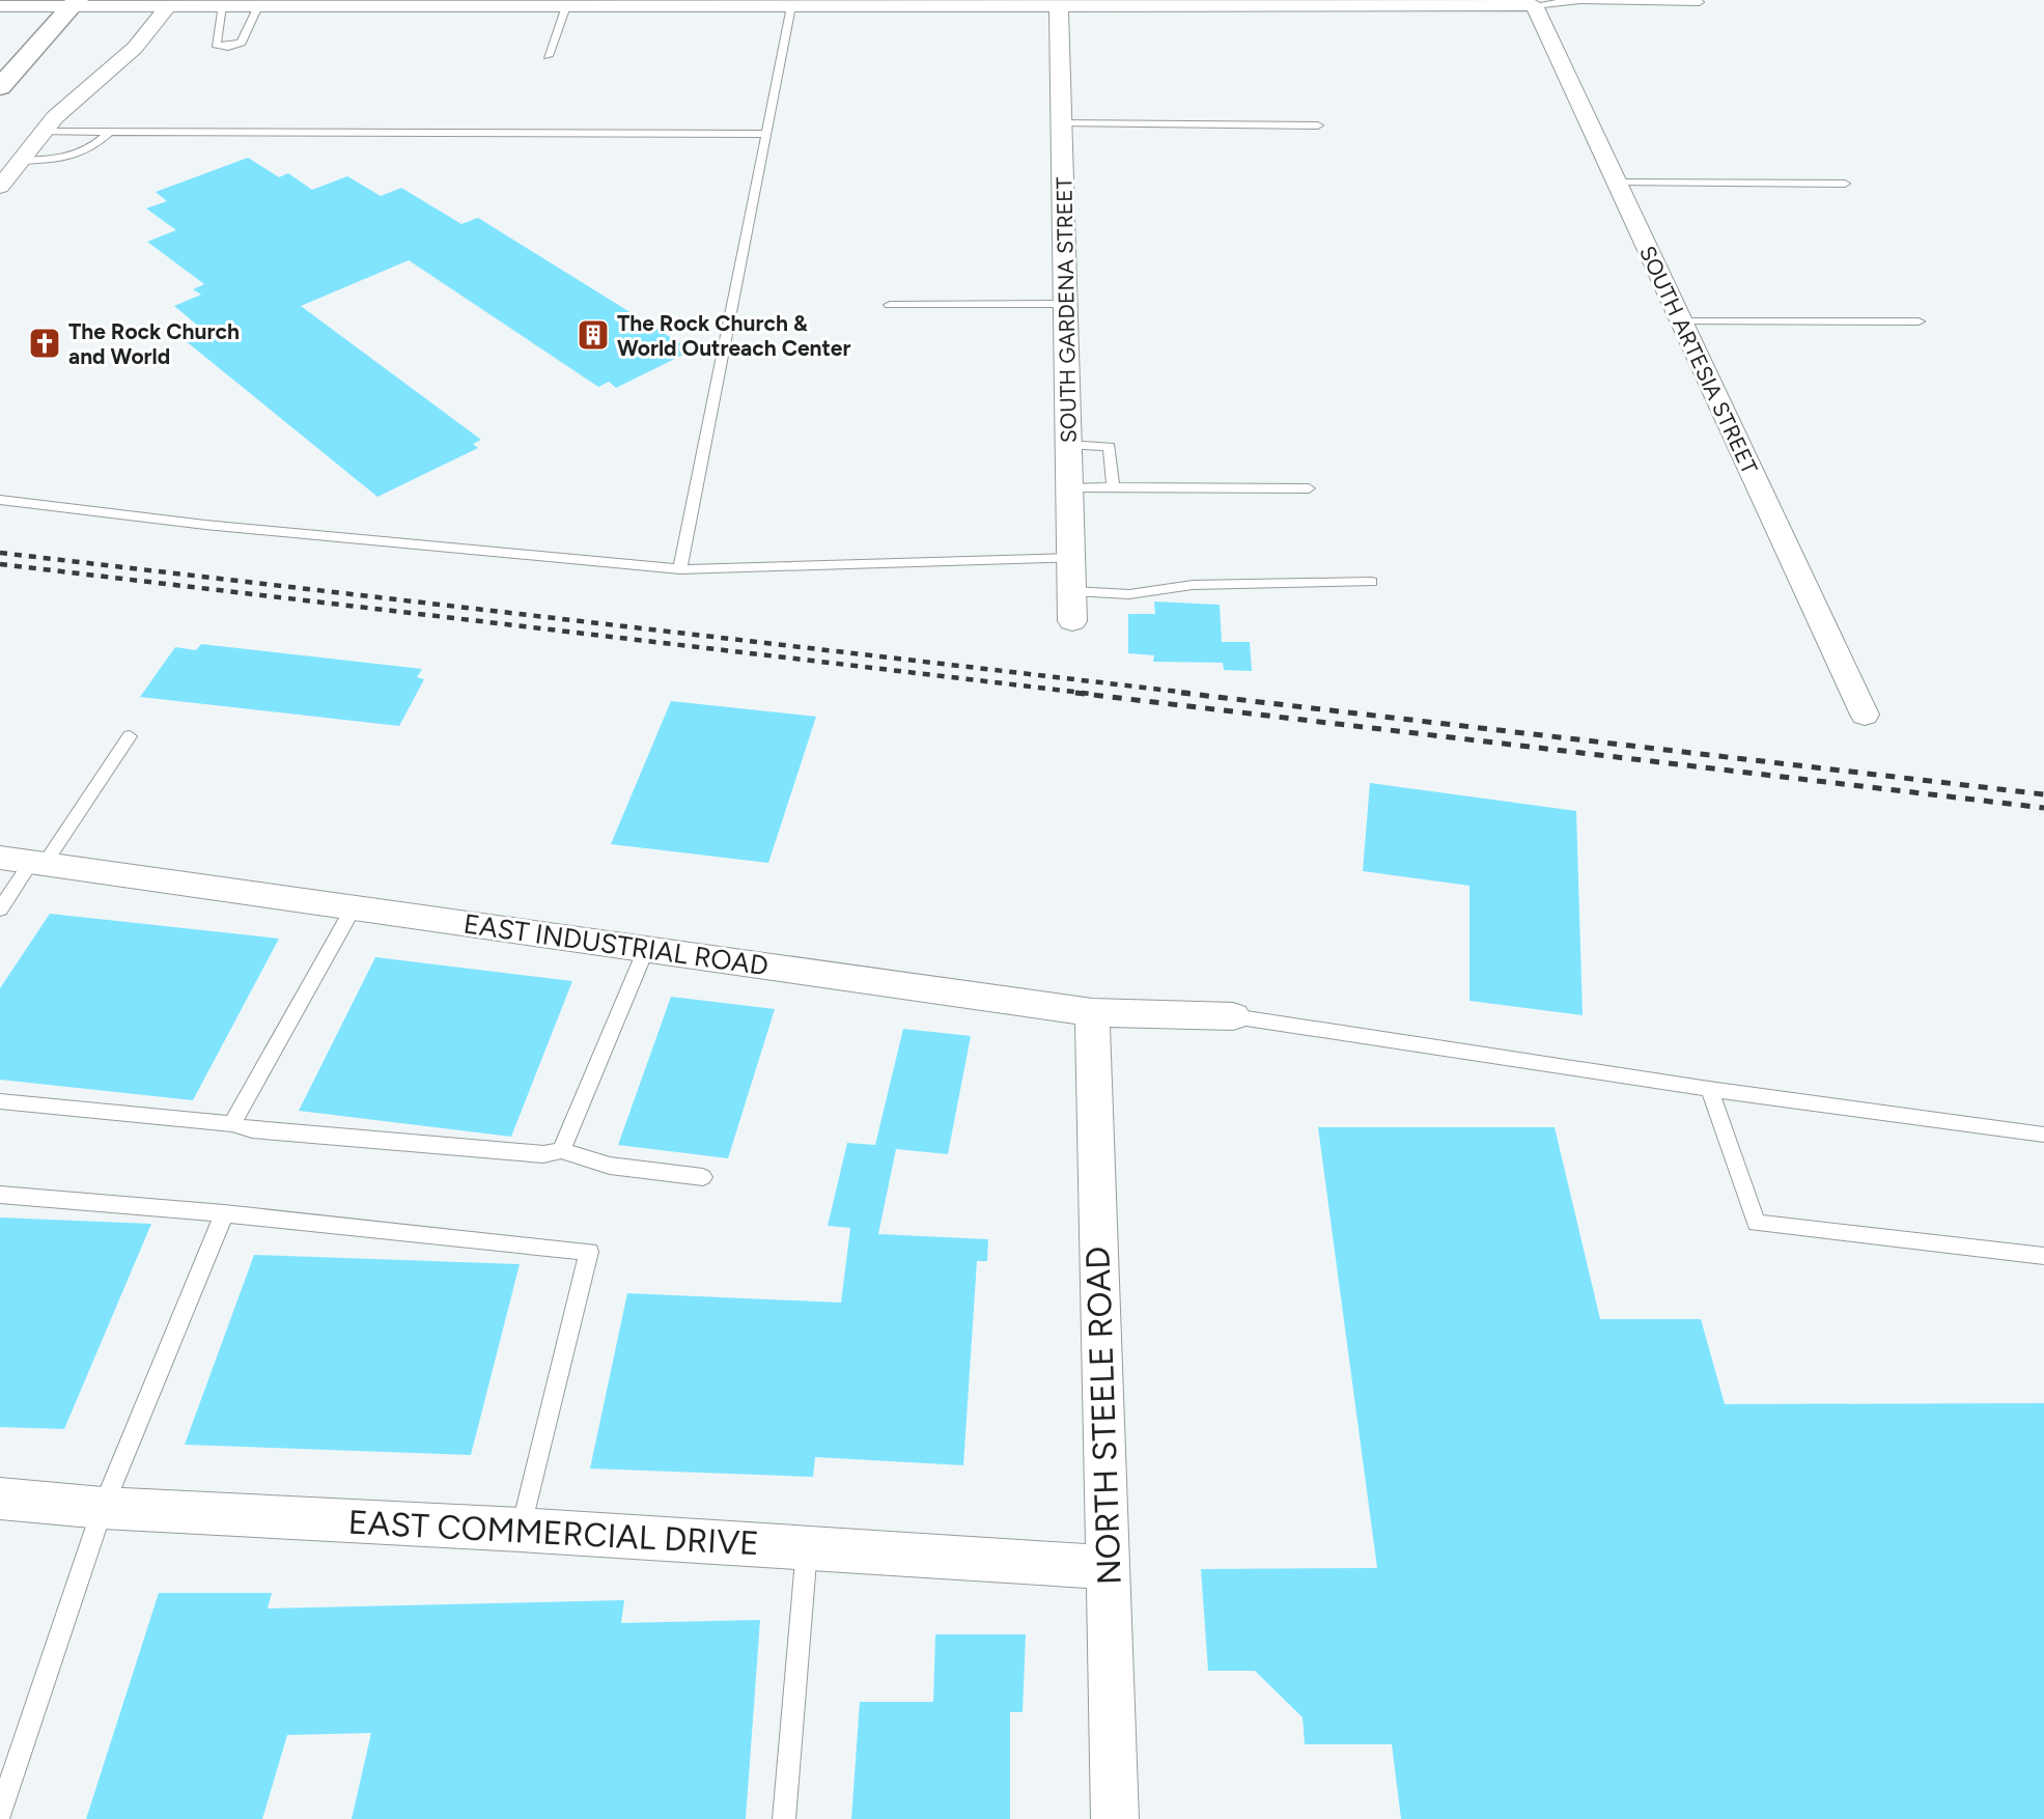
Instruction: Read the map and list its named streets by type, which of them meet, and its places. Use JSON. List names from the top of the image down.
{
  "streets": {
    "street": [
      "SOUTH GARDENA STREET",
      "SOUTH ARTESIA STREET",
      "EAST INDUSTRIAL ROAD",
      "NORTH STEELE ROAD",
      "EAST COMMERCIAL DRIVE"
    ]
  },
  "crossings": [
    ["EAST INDUSTRIAL ROAD", "NORTH STEELE ROAD"],
    ["NORTH STEELE ROAD", "EAST COMMERCIAL DRIVE"]
  ],
  "places": {
    "building": ["The Rock Church & World Outreach Center"],
    "church": ["The Rock Church and World"]
  }
}
